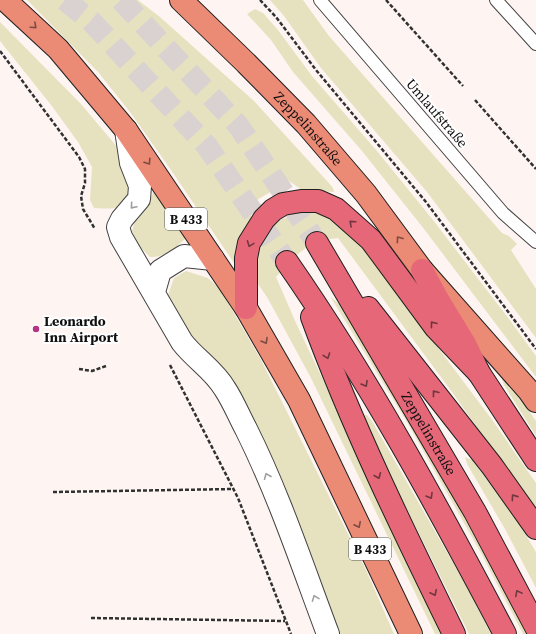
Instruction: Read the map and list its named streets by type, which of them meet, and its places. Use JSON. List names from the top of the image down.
{
  "streets": {
    "highway": ["Zeppelinstraße"],
    "main road": ["B 433"],
    "lane": ["Umlaufstraße"]
  },
  "places": ["Leonardo Inn Airport"]
}
